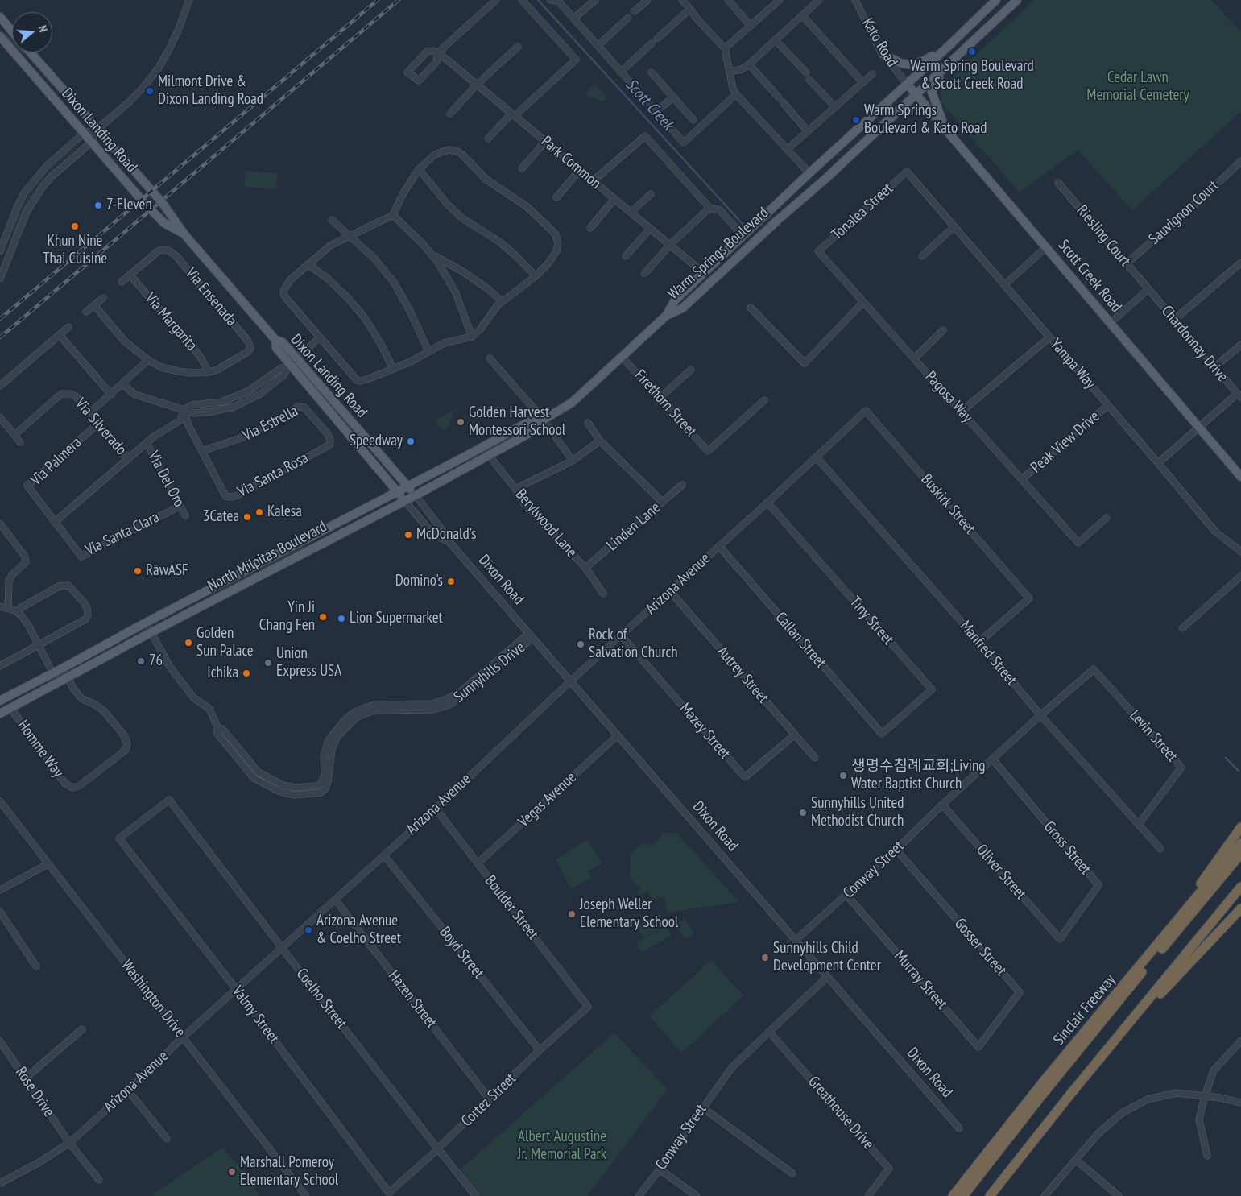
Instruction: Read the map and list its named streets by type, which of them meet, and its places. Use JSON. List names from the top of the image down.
{
  "streets": {
    "highway": ["Sinclair Freeway"],
    "main road": [
      "Dixon Landing Road",
      "Warm Springs Boulevard",
      "Scott Creek Road",
      "North Milpitas Boulevard",
      "Dixon Road"
    ],
    "street": [
      "Kato Road",
      "Park Common",
      "Tonalea Street",
      "Sauvignon Court",
      "Riesling Court",
      "Via Ensenada",
      "Via Margarita",
      "Chardonnay Drive",
      "Yampa Way",
      "Pagosa Way",
      "Firethorn Street",
      "Via Estrella",
      "Via Silverado",
      "Peak View Drive",
      "Via Palmera",
      "Via Santa Rosa",
      "Via Del Oro",
      "Buskirk Street",
      "Berylwood Lane",
      "Linden Lane",
      "Via Santa Clara",
      "Arizona Avenue",
      "Tiny Street",
      "Callan Street",
      "Manfred Street",
      "Sunnyhills Drive",
      "Autrey Street",
      "Mazey Street",
      "Levin Street",
      "Homme Way",
      "Vegas Avenue",
      "Gross Street",
      "Conway Street",
      "Oliver Street",
      "Boulder Street",
      "Gosser Street",
      "Boyd Street",
      "Murray Street",
      "Washington Drive",
      "Coelho Street",
      "Hazen Street",
      "Valmy Street",
      "Rose Drive",
      "Cortez Street",
      "Greathouse Drive"
    ]
  },
  "crossings": [
    ["Kato Road", "Warm Springs Boulevard"],
    ["Kato Road", "Scott Creek Road"],
    ["Dixon Landing Road", "North Milpitas Boulevard"],
    ["Dixon Landing Road", "Dixon Road"],
    ["Park Common", "Warm Springs Boulevard"],
    ["Tonalea Street", "Yampa Way"],
    ["Tonalea Street", "Pagosa Way"],
    ["Sauvignon Court", "Riesling Court"],
    ["Riesling Court", "Chardonnay Drive"],
    ["Warm Springs Boulevard", "Scott Creek Road"],
    ["Warm Springs Boulevard", "North Milpitas Boulevard"],
    ["Via Ensenada", "Via Margarita"],
    ["Yampa Way", "Peak View Drive"],
    ["Pagosa Way", "Peak View Drive"],
    ["Firethorn Street", "North Milpitas Boulevard"],
    ["Via Estrella", "Via Santa Rosa"],
    ["Via Silverado", "Via Palmera"],
    ["Via Palmera", "Via Santa Clara"],
    ["Via Del Oro", "Via Santa Clara"],
    ["Buskirk Street", "Arizona Avenue"],
    ["Buskirk Street", "Manfred Street"],
    ["Berylwood Lane", "Linden Lane"],
    ["Berylwood Lane", "North Milpitas Boulevard"],
    ["North Milpitas Boulevard", "Dixon Road"],
    ["North Milpitas Boulevard", "Sunnyhills Drive"],
    ["North Milpitas Boulevard", "Homme Way"],
    ["Dixon Road", "Arizona Avenue"],
    ["Dixon Road", "Sunnyhills Drive"],
    ["Dixon Road", "Vegas Avenue"],
    ["Dixon Road", "Conway Street"],
    ["Arizona Avenue", "Tiny Street"],
    ["Arizona Avenue", "Callan Street"],
    ["Arizona Avenue", "Manfred Street"],
    ["Arizona Avenue", "Autrey Street"],
    ["Arizona Avenue", "Mazey Street"],
    ["Arizona Avenue", "Boulder Street"],
    ["Arizona Avenue", "Boyd Street"],
    ["Arizona Avenue", "Washington Drive"],
    ["Arizona Avenue", "Coelho Street"],
    ["Arizona Avenue", "Hazen Street"],
    ["Arizona Avenue", "Valmy Street"],
    ["Arizona Avenue", "Rose Drive"],
    ["Tiny Street", "Callan Street"],
    ["Manfred Street", "Levin Street"],
    ["Manfred Street", "Conway Street"],
    ["Autrey Street", "Mazey Street"],
    ["Levin Street", "Conway Street"],
    ["Vegas Avenue", "Boulder Street"],
    ["Gross Street", "Conway Street"],
    ["Gross Street", "Oliver Street"],
    ["Conway Street", "Oliver Street"],
    ["Conway Street", "Gosser Street"],
    ["Conway Street", "Murray Street"],
    ["Conway Street", "Greathouse Drive"],
    ["Boulder Street", "Cortez Street"],
    ["Gosser Street", "Murray Street"],
    ["Boyd Street", "Cortez Street"],
    ["Coelho Street", "Valmy Street"],
    ["Coelho Street", "Cortez Street"],
    ["Hazen Street", "Cortez Street"],
    ["Valmy Street", "Cortez Street"]
  ],
  "water": ["Scott Creek"],
  "parks": ["Cedar Lawn Memorial Cemetery", "Albert Augustine Jr. Memorial Park"],
  "places": [
    "Warm Spring Boulevard & Scott Creek Road",
    "Milmont Drive & Dixon Landing Road",
    "Warm Springs Boulevard & Kato Road",
    "7-Eleven",
    "Khun Nine Thai Cuisine",
    "Golden Harvest Montessori School",
    "Speedway",
    "Kalesa",
    "3Catea",
    "McDonald's",
    "RāwASF",
    "Domino's",
    "Yin Ji Chang Fen",
    "Lion Supermarket",
    "Golden Sun Palace",
    "Rock of Salvation Church",
    "76",
    "Union Express USA",
    "Ichika",
    "생명수침례교회;Living Water Baptist Church",
    "Sunnyhills United Methodist Church",
    "Joseph Weller Elementary School",
    "Arizona Avenue & Coelho Street",
    "Sunnyhills Child Development Center",
    "Marshall Pomeroy Elementary School"
  ],
  "north": "right"
}
